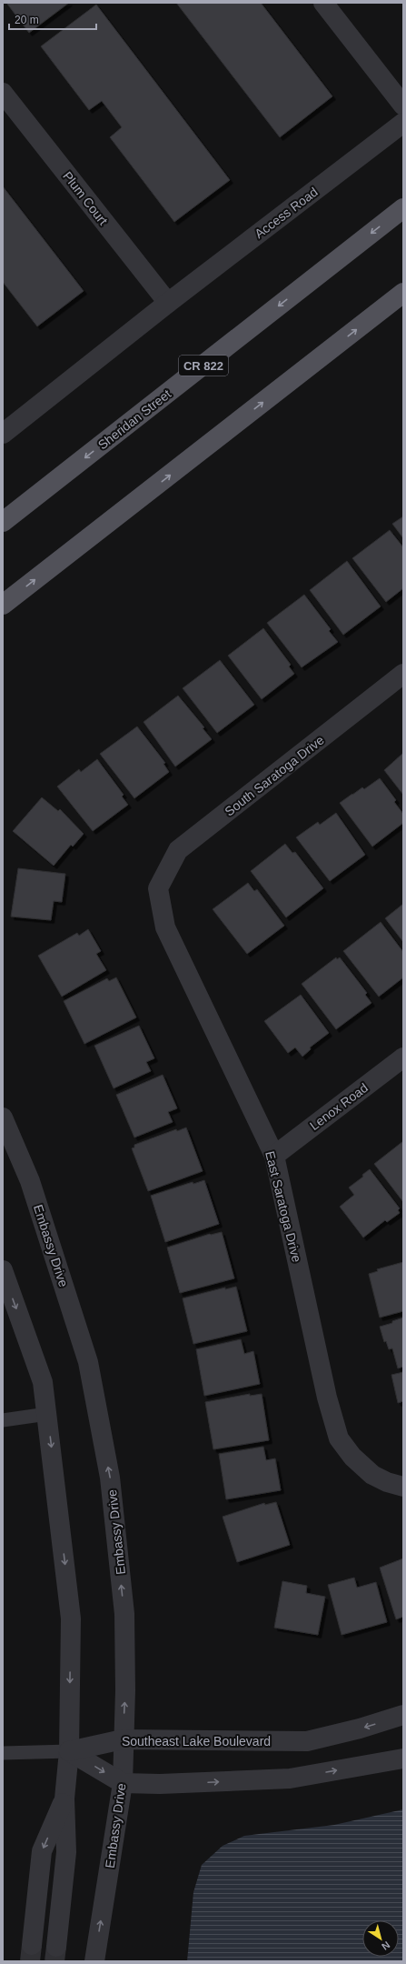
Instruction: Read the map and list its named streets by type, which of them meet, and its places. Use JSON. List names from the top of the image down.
{
  "streets": {
    "main road": ["CR 822", "Sheridan Street"],
    "street": [
      "Plum Court",
      "Access Road",
      "South Saratoga Drive",
      "Lenox Road",
      "East Saratoga Drive",
      "Embassy Drive",
      "Southeast Lake Boulevard"
    ]
  },
  "crossings": [
    ["Plum Court", "Access Road"],
    ["South Saratoga Drive", "East Saratoga Drive"],
    ["Lenox Road", "East Saratoga Drive"],
    ["Embassy Drive", "Southeast Lake Boulevard"]
  ],
  "scale_bar": "20 m",
  "north": "bottom right"
}
